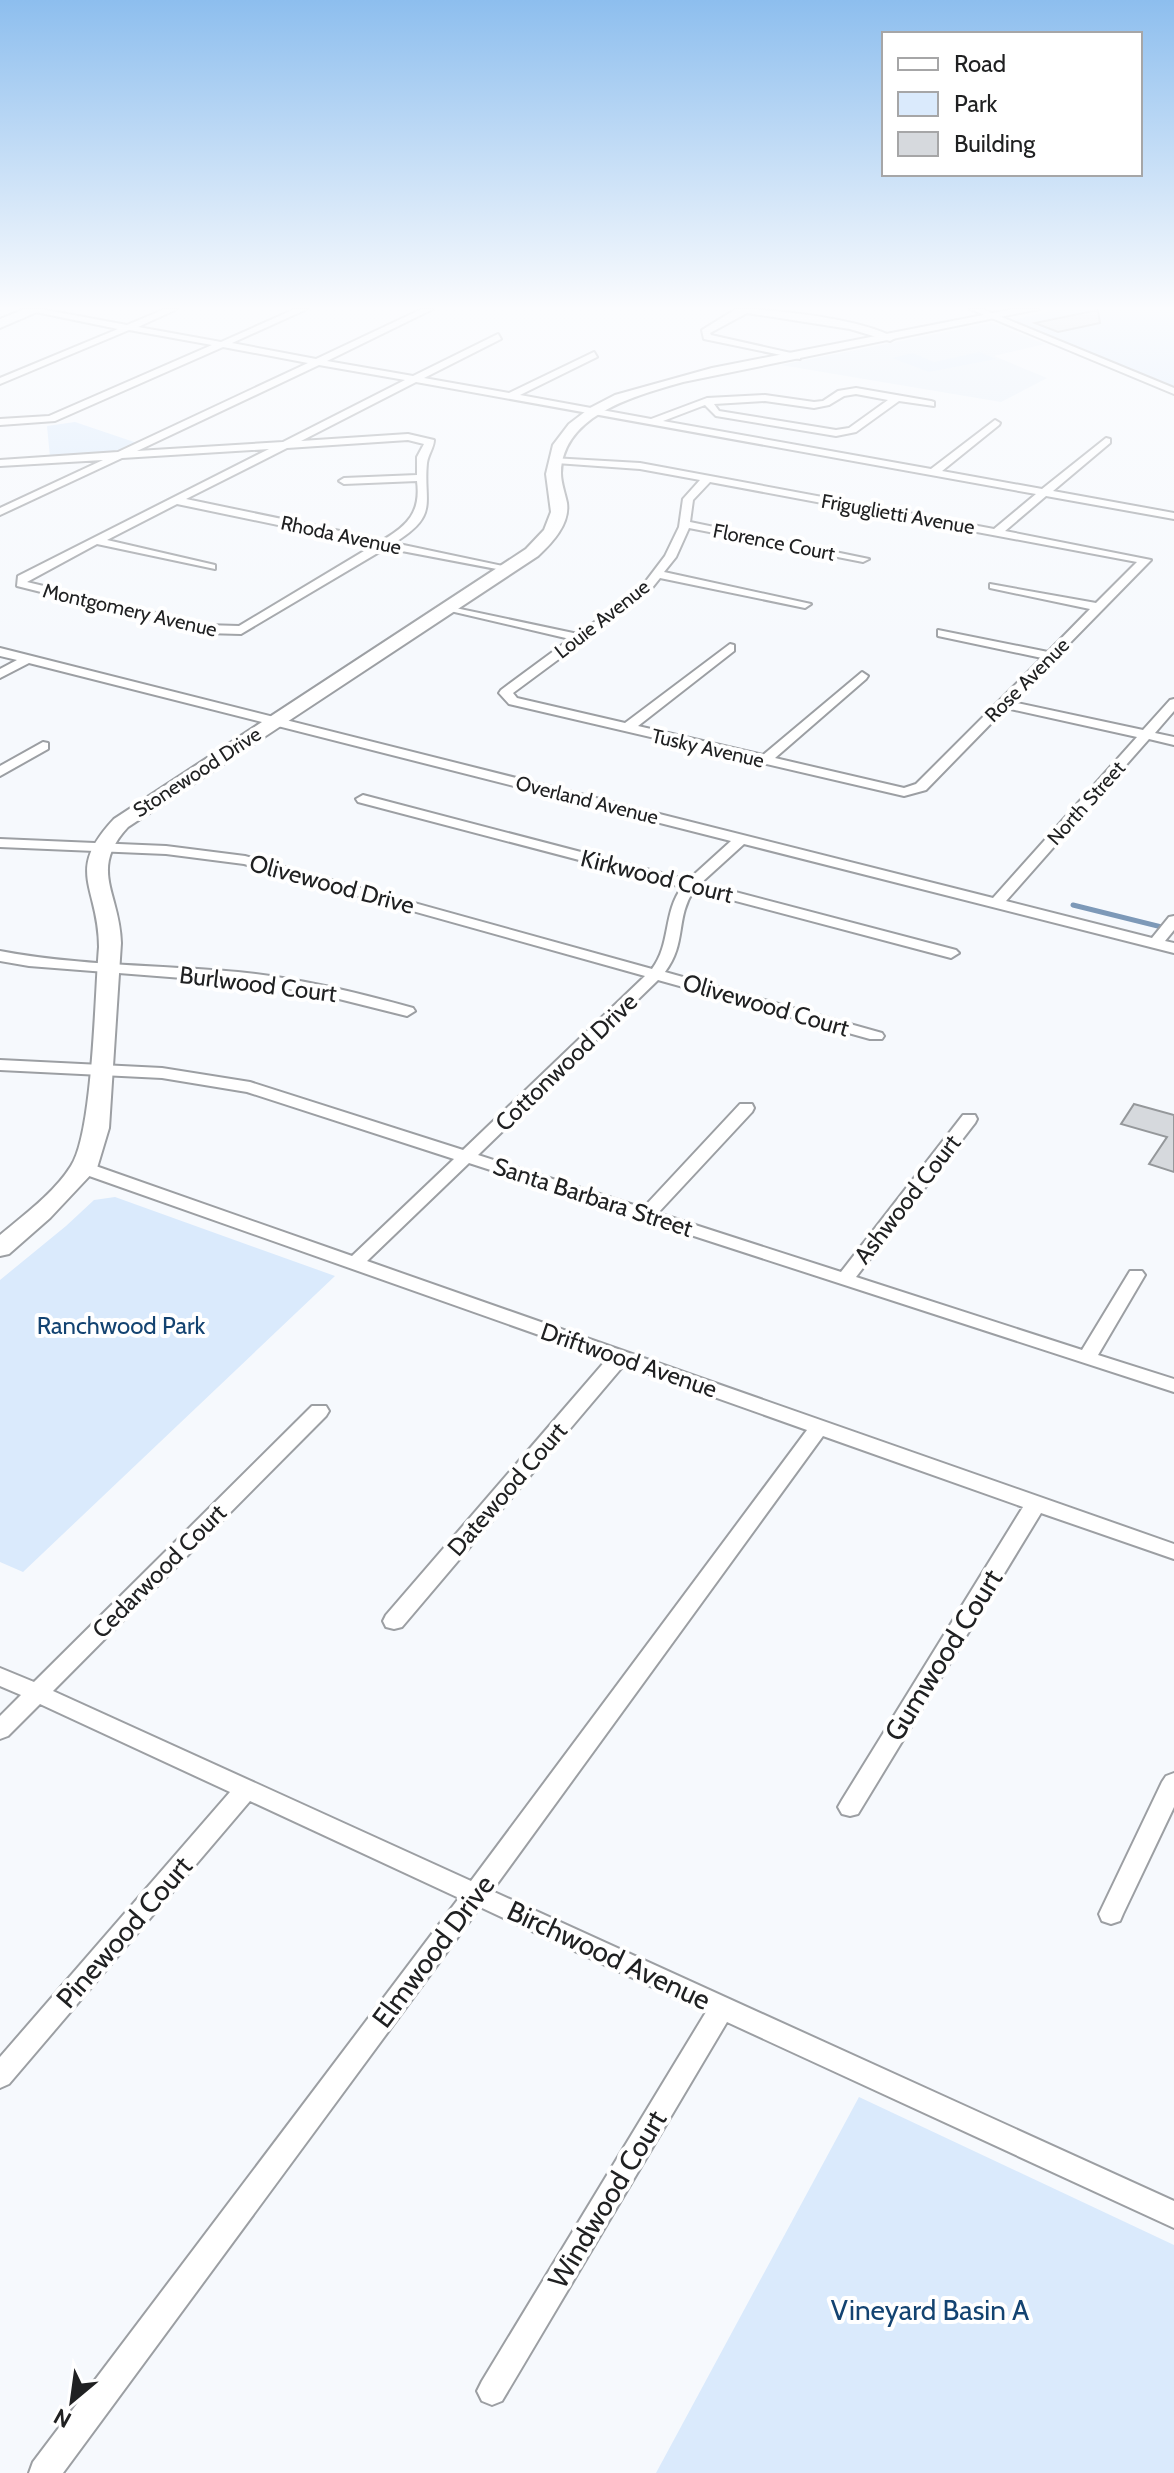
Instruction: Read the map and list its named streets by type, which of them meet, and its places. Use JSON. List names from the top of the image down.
{
  "streets": {
    "street": [
      "Friguglietti Avenue",
      "Rhoda Avenue",
      "Florence Court",
      "Montgomery Avenue",
      "Louie Avenue",
      "Rose Avenue",
      "Tusky Avenue",
      "Stonewood Drive",
      "Overland Avenue",
      "North Street",
      "Kirkwood Court",
      "Olivewood Drive",
      "Burlwood Court",
      "Olivewood Court",
      "Cottonwood Drive",
      "Santa Barbara Street",
      "Ashwood Court",
      "Driftwood Avenue",
      "Datewood Court",
      "Cedarwood Court",
      "Gumwood Court",
      "Pinewood Court",
      "Elmwood Drive",
      "Birchwood Avenue",
      "Windwood Court"
    ]
  },
  "crossings": [
    ["Friguglietti Avenue", "Louie Avenue"],
    ["Friguglietti Avenue", "Rose Avenue"],
    ["Friguglietti Avenue", "Stonewood Drive"],
    ["Rhoda Avenue", "Montgomery Avenue"],
    ["Rhoda Avenue", "Stonewood Drive"],
    ["Florence Court", "Louie Avenue"],
    ["Louie Avenue", "Tusky Avenue"],
    ["Rose Avenue", "Tusky Avenue"],
    ["Stonewood Drive", "Overland Avenue"],
    ["Stonewood Drive", "Olivewood Drive"],
    ["Overland Avenue", "North Street"],
    ["Overland Avenue", "Cottonwood Drive"],
    ["Kirkwood Court", "Cottonwood Drive"],
    ["Olivewood Drive", "Olivewood Court"],
    ["Olivewood Drive", "Cottonwood Drive"],
    ["Olivewood Court", "Cottonwood Drive"],
    ["Cottonwood Drive", "Santa Barbara Street"],
    ["Cottonwood Drive", "Driftwood Avenue"],
    ["Santa Barbara Street", "Ashwood Court"],
    ["Driftwood Avenue", "Datewood Court"],
    ["Driftwood Avenue", "Gumwood Court"],
    ["Driftwood Avenue", "Elmwood Drive"],
    ["Cedarwood Court", "Birchwood Avenue"],
    ["Pinewood Court", "Birchwood Avenue"],
    ["Elmwood Drive", "Birchwood Avenue"],
    ["Birchwood Avenue", "Windwood Court"]
  ],
  "parks": ["Ranchwood Park", "Vineyard Basin A"],
  "legend": ["Road", "Park", "Building"],
  "north": "bottom left"
}
